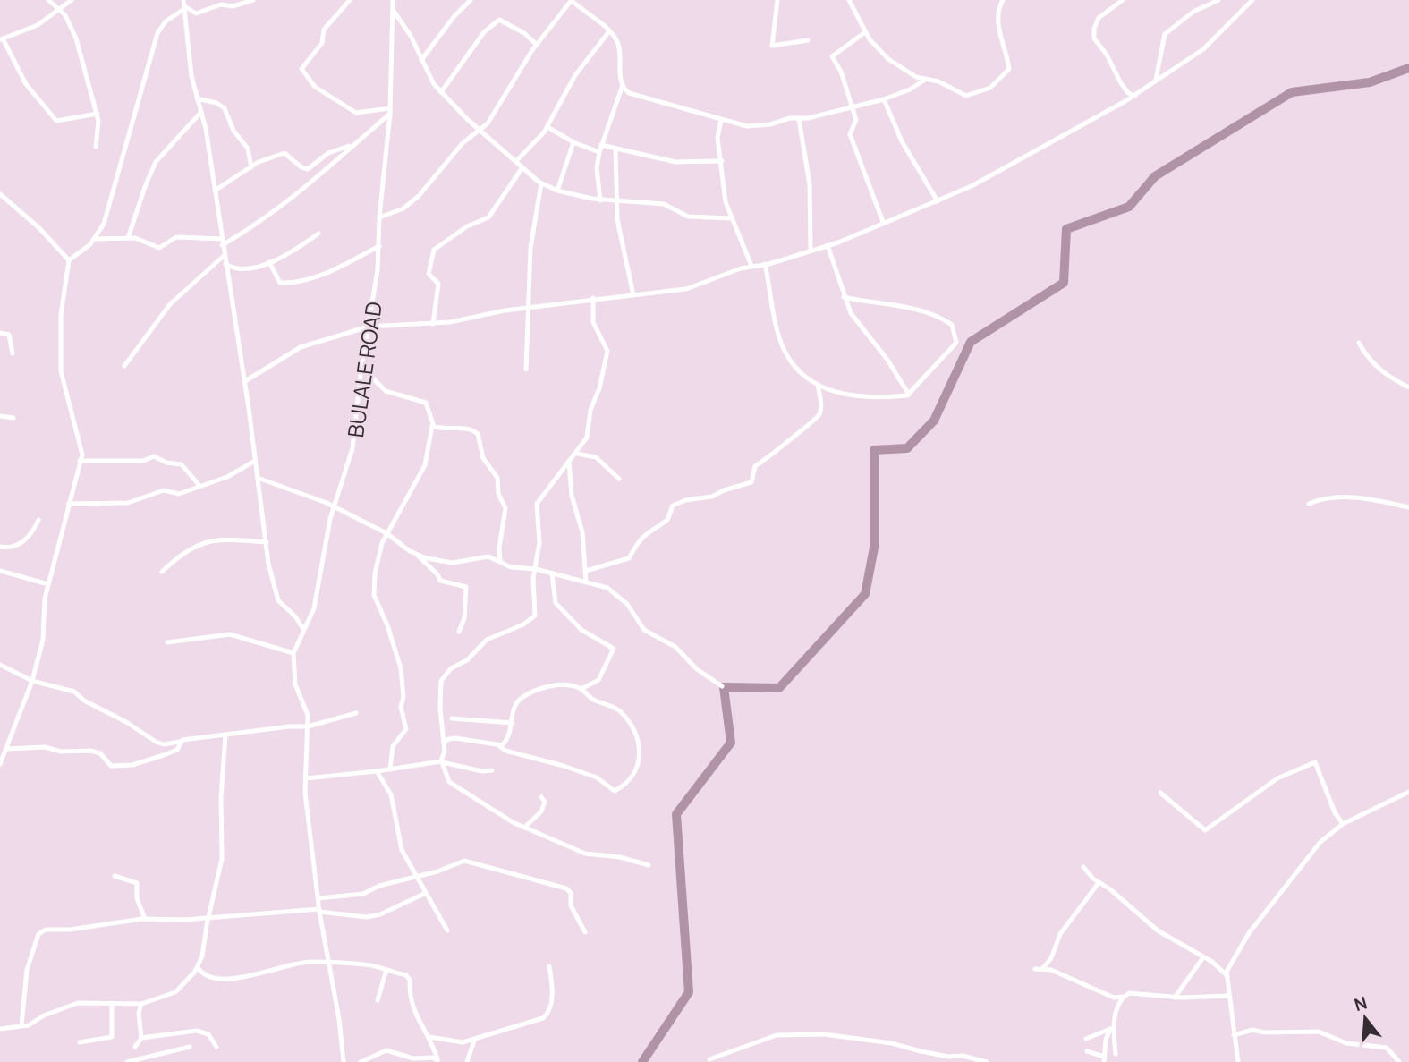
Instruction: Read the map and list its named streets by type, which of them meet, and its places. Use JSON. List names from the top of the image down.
{
  "streets": {
    "street": ["BULALE ROAD"]
  },
  "north": "top"
}
